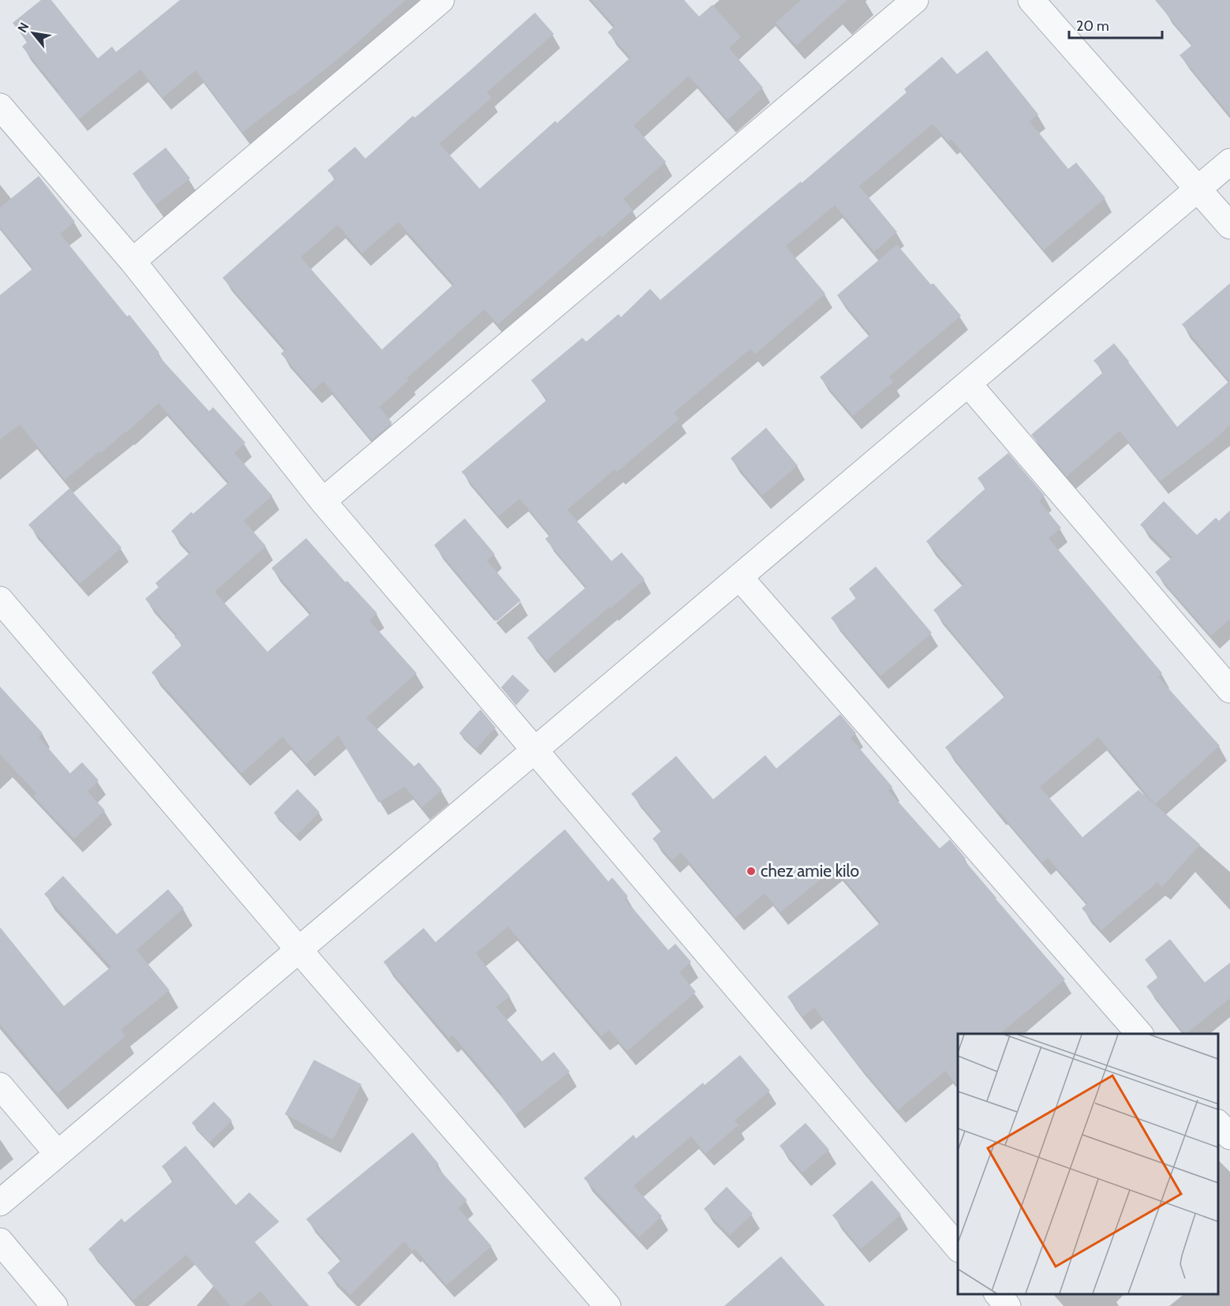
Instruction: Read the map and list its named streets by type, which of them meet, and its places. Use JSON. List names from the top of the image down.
{
  "places": ["chez amie kilo"],
  "scale_bar": "20 m",
  "north": "top left"
}
